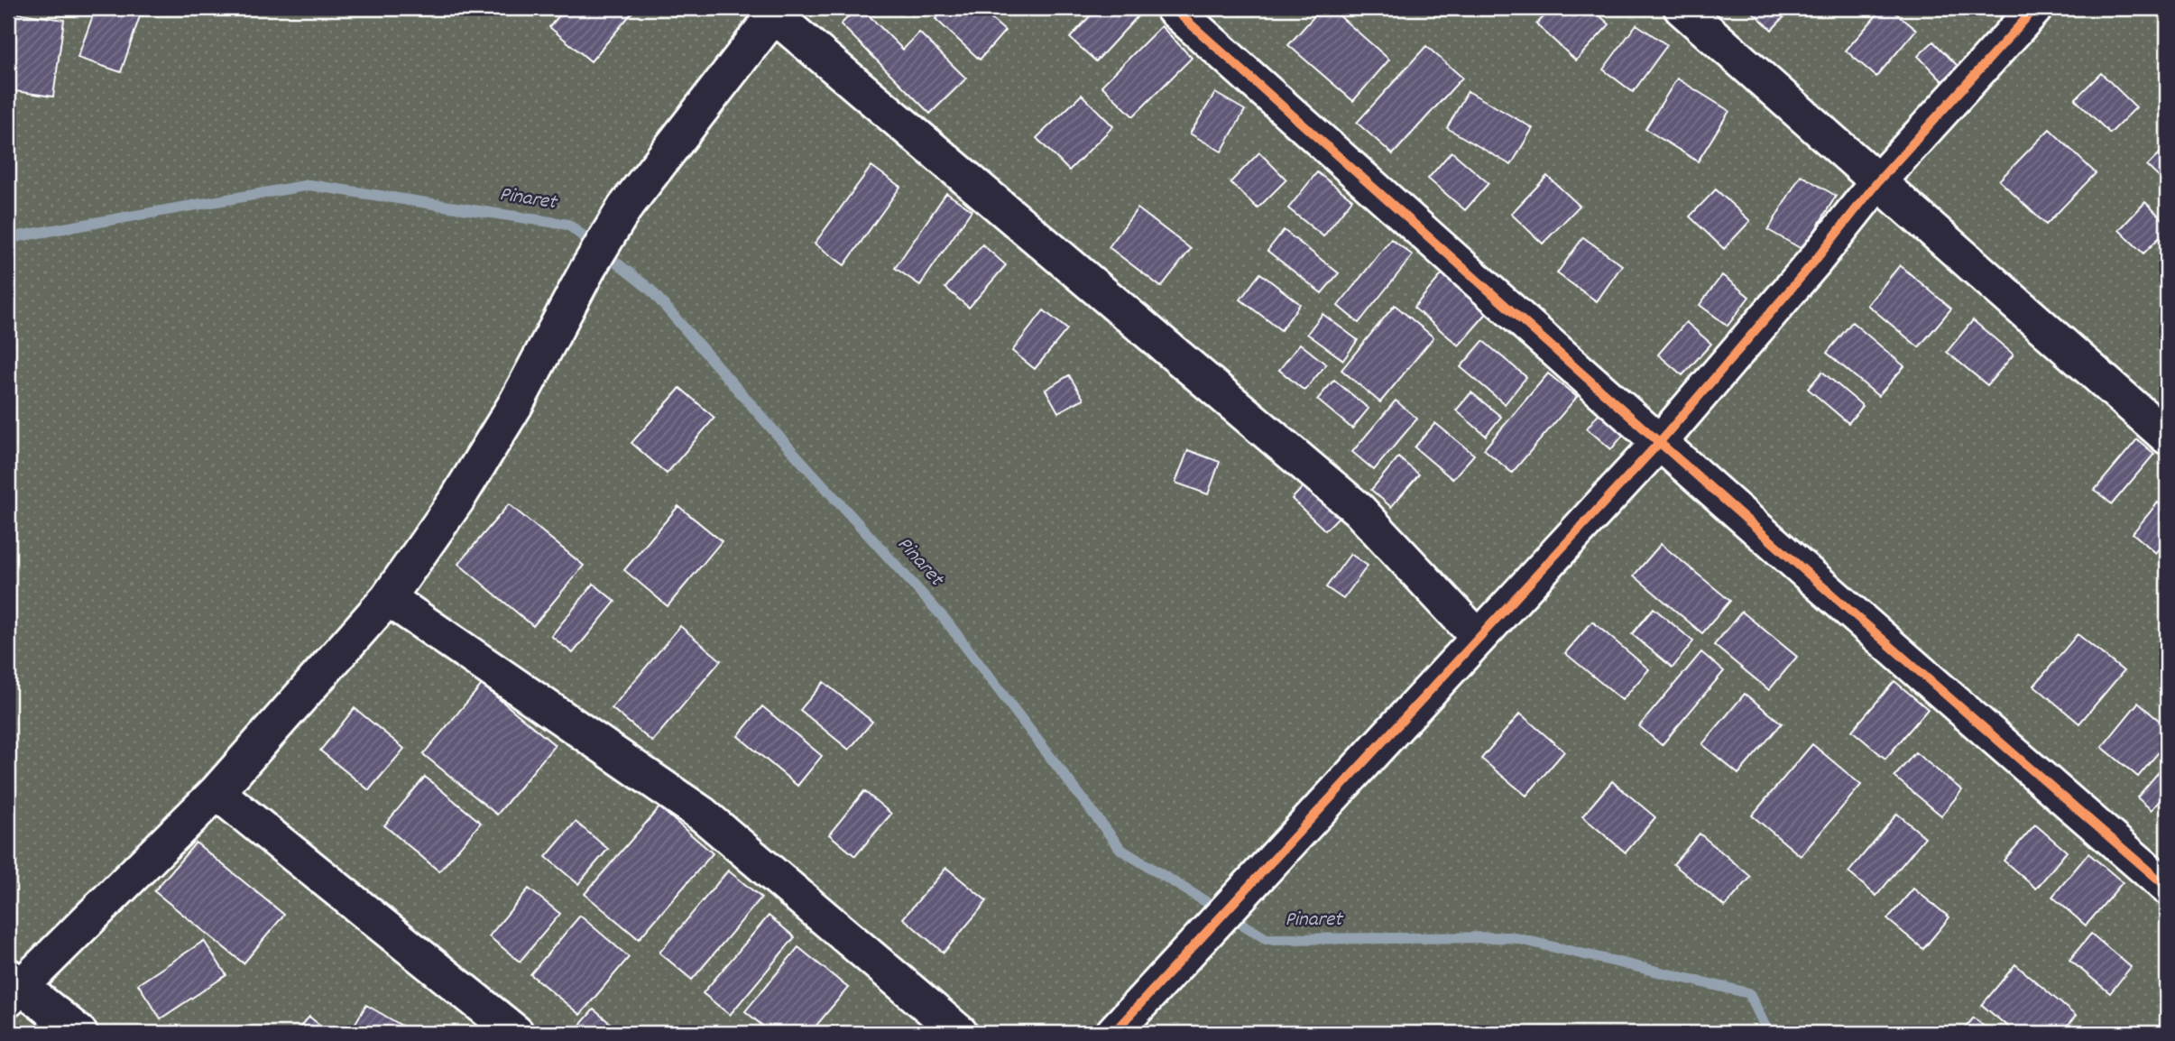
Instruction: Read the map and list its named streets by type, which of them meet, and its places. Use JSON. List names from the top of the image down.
{
  "water": ["Pinaret"]
}
